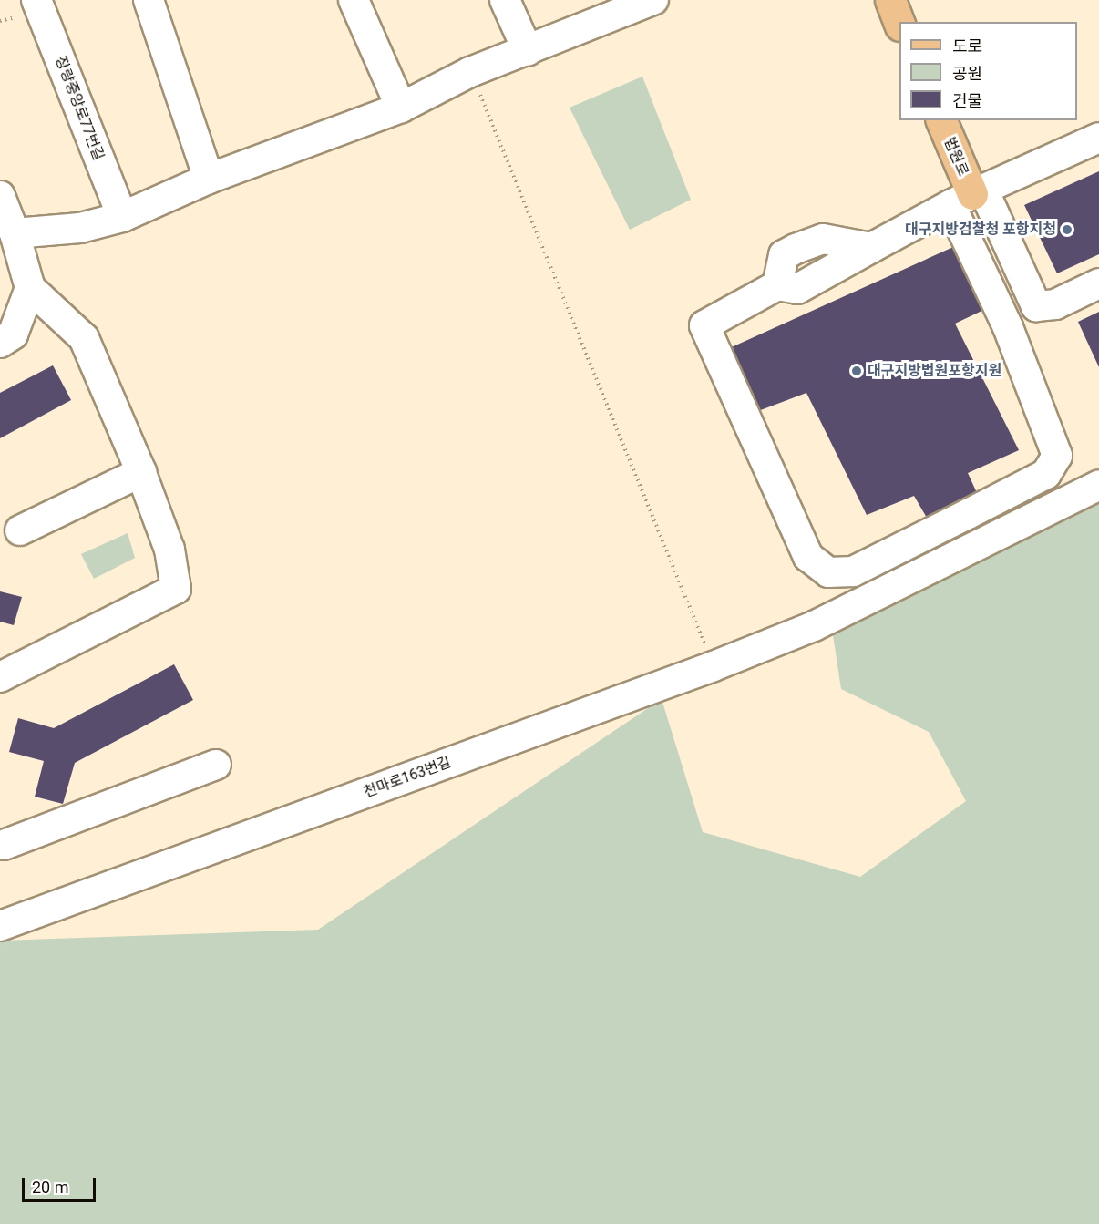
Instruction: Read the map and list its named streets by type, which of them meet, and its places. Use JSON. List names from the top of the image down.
{
  "streets": {
    "main road": ["법원로"],
    "street": ["장량중앙로77번길", "천마로163번길"]
  },
  "places": ["대구지방검찰청 포항지청", "대구지방법원포항지원"],
  "legend": ["도로", "공원", "건물"],
  "scale_bar": "20 m"
}
